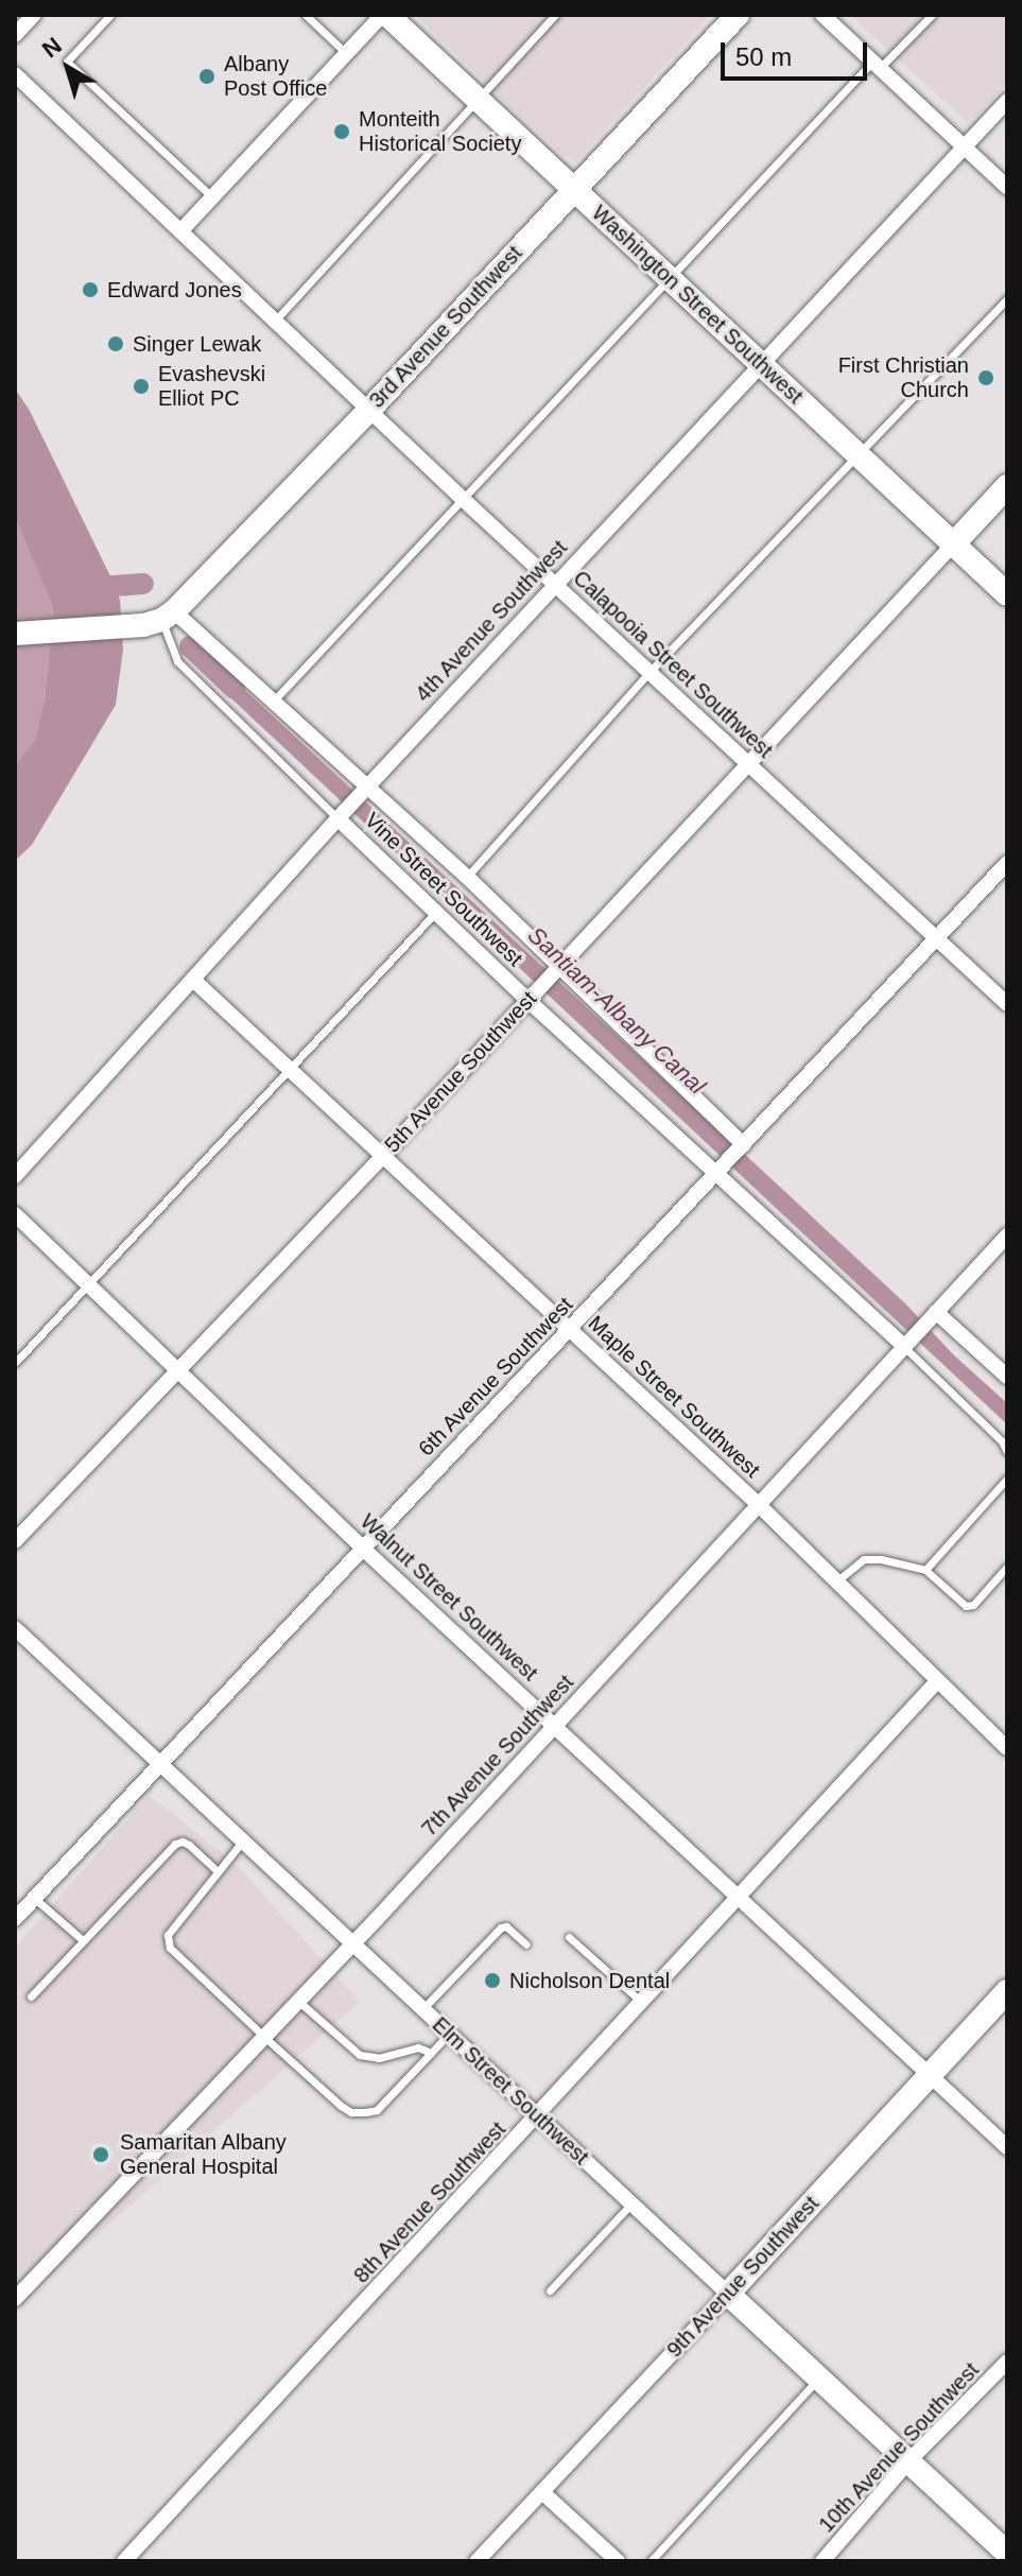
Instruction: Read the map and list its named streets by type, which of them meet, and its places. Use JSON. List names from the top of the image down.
{
  "streets": {
    "street": [
      "Washington Street Southwest",
      "3rd Avenue Southwest",
      "4th Avenue Southwest",
      "Calapooia Street Southwest",
      "Vine Street Southwest",
      "5th Avenue Southwest",
      "6th Avenue Southwest",
      "Maple Street Southwest",
      "Walnut Street Southwest",
      "7th Avenue Southwest",
      "Elm Street Southwest",
      "8th Avenue Southwest",
      "9th Avenue Southwest",
      "10th Avenue Southwest"
    ]
  },
  "crossings": [
    ["Washington Street Southwest", "3rd Avenue Southwest"],
    ["Washington Street Southwest", "4th Avenue Southwest"],
    ["Washington Street Southwest", "5th Avenue Southwest"],
    ["3rd Avenue Southwest", "Calapooia Street Southwest"],
    ["3rd Avenue Southwest", "Vine Street Southwest"],
    ["4th Avenue Southwest", "Calapooia Street Southwest"],
    ["4th Avenue Southwest", "Vine Street Southwest"],
    ["4th Avenue Southwest", "Maple Street Southwest"],
    ["Calapooia Street Southwest", "5th Avenue Southwest"],
    ["Calapooia Street Southwest", "6th Avenue Southwest"],
    ["Vine Street Southwest", "5th Avenue Southwest"],
    ["Vine Street Southwest", "6th Avenue Southwest"],
    ["Vine Street Southwest", "7th Avenue Southwest"],
    ["5th Avenue Southwest", "Maple Street Southwest"],
    ["5th Avenue Southwest", "Walnut Street Southwest"],
    ["6th Avenue Southwest", "Maple Street Southwest"],
    ["6th Avenue Southwest", "Walnut Street Southwest"],
    ["6th Avenue Southwest", "Elm Street Southwest"],
    ["Maple Street Southwest", "7th Avenue Southwest"],
    ["Maple Street Southwest", "8th Avenue Southwest"],
    ["Walnut Street Southwest", "7th Avenue Southwest"],
    ["Walnut Street Southwest", "8th Avenue Southwest"],
    ["Walnut Street Southwest", "9th Avenue Southwest"],
    ["7th Avenue Southwest", "Elm Street Southwest"],
    ["Elm Street Southwest", "8th Avenue Southwest"],
    ["Elm Street Southwest", "9th Avenue Southwest"],
    ["Elm Street Southwest", "10th Avenue Southwest"]
  ],
  "water": ["Santiam-Albany Canal"],
  "places": [
    "Albany Post Office",
    "Monteith Historical Society",
    "Edward Jones",
    "Singer Lewak",
    "First Christian Church",
    "Evashevski Elliot PC",
    "Nicholson Dental",
    "Samaritan Albany General Hospital"
  ],
  "scale_bar": "50 m",
  "north": "top left"
}
